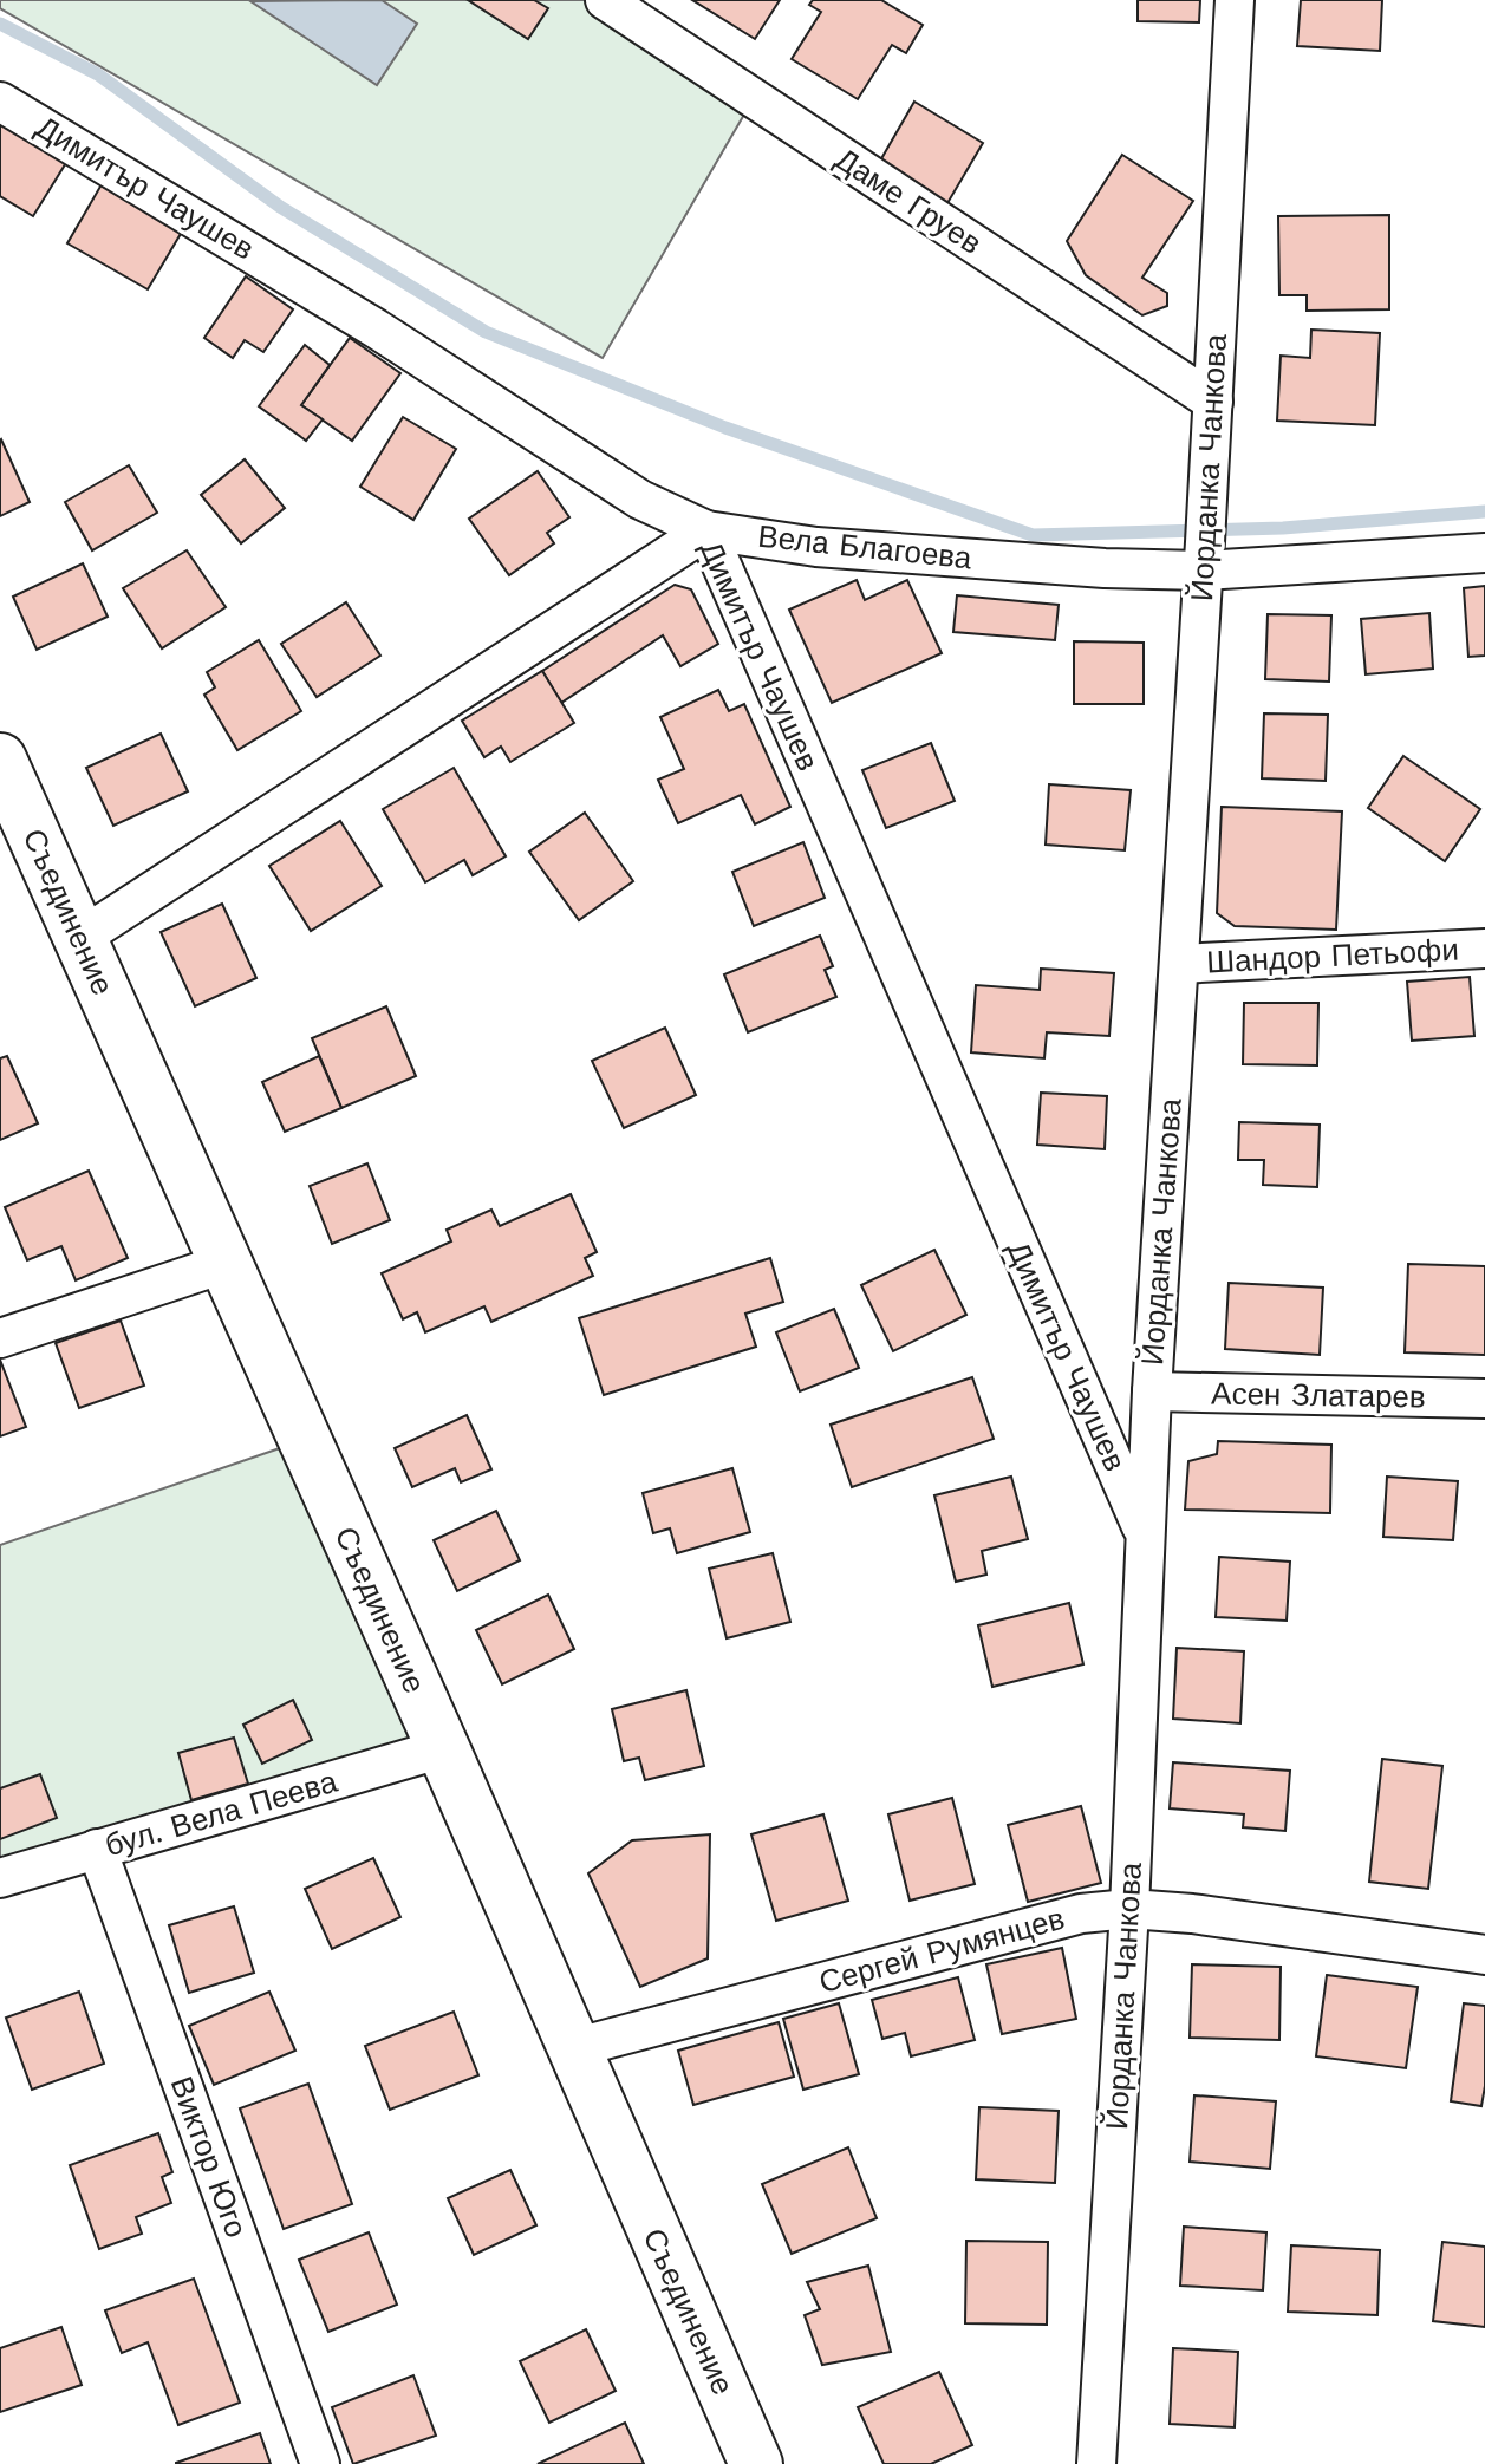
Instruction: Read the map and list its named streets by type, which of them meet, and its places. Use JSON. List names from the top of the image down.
{
  "streets": {
    "street": [
      "Димитър Чаушев",
      "Даме Груев",
      "Йорданка Чанкова",
      "Вела Благоева",
      "Съединение",
      "Шандор Петьофи",
      "Асен Златарев",
      "бул. Вела Пеева",
      "Сергей Румянцев",
      "Виктор Юго"
    ]
  },
  "crossings": [
    ["Димитър Чаушев", "Йорданка Чанкова"],
    ["Димитър Чаушев", "Вела Благоева"],
    ["Даме Груев", "Йорданка Чанкова"],
    ["Йорданка Чанкова", "Вела Благоева"],
    ["Йорданка Чанкова", "Шандор Петьофи"],
    ["Йорданка Чанкова", "Асен Златарев"],
    ["Йорданка Чанкова", "Сергей Румянцев"],
    ["Съединение", "бул. Вела Пеева"],
    ["Съединение", "Сергей Румянцев"],
    ["бул. Вела Пеева", "Виктор Юго"]
  ]
}
